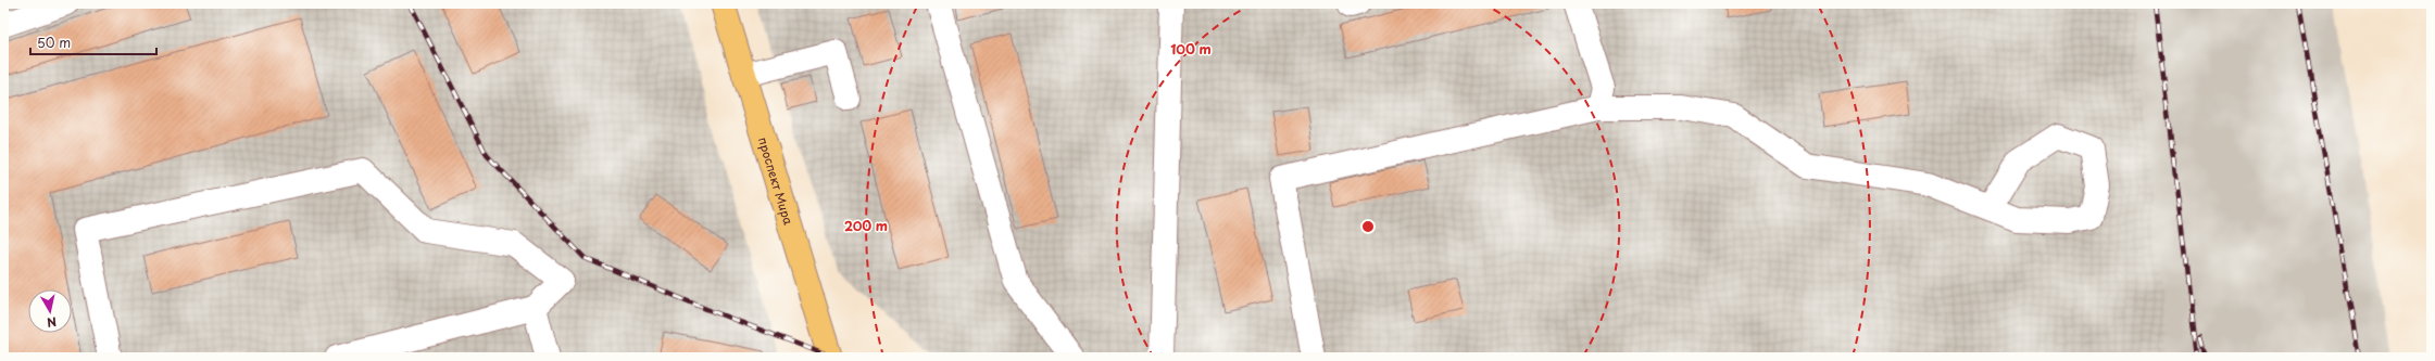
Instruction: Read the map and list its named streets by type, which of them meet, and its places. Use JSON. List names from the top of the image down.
{
  "streets": {
    "main road": ["проспект Мира"]
  },
  "scale_bar": "50 m",
  "north": "bottom",
  "rings": ["100 m", "200 m"]
}
